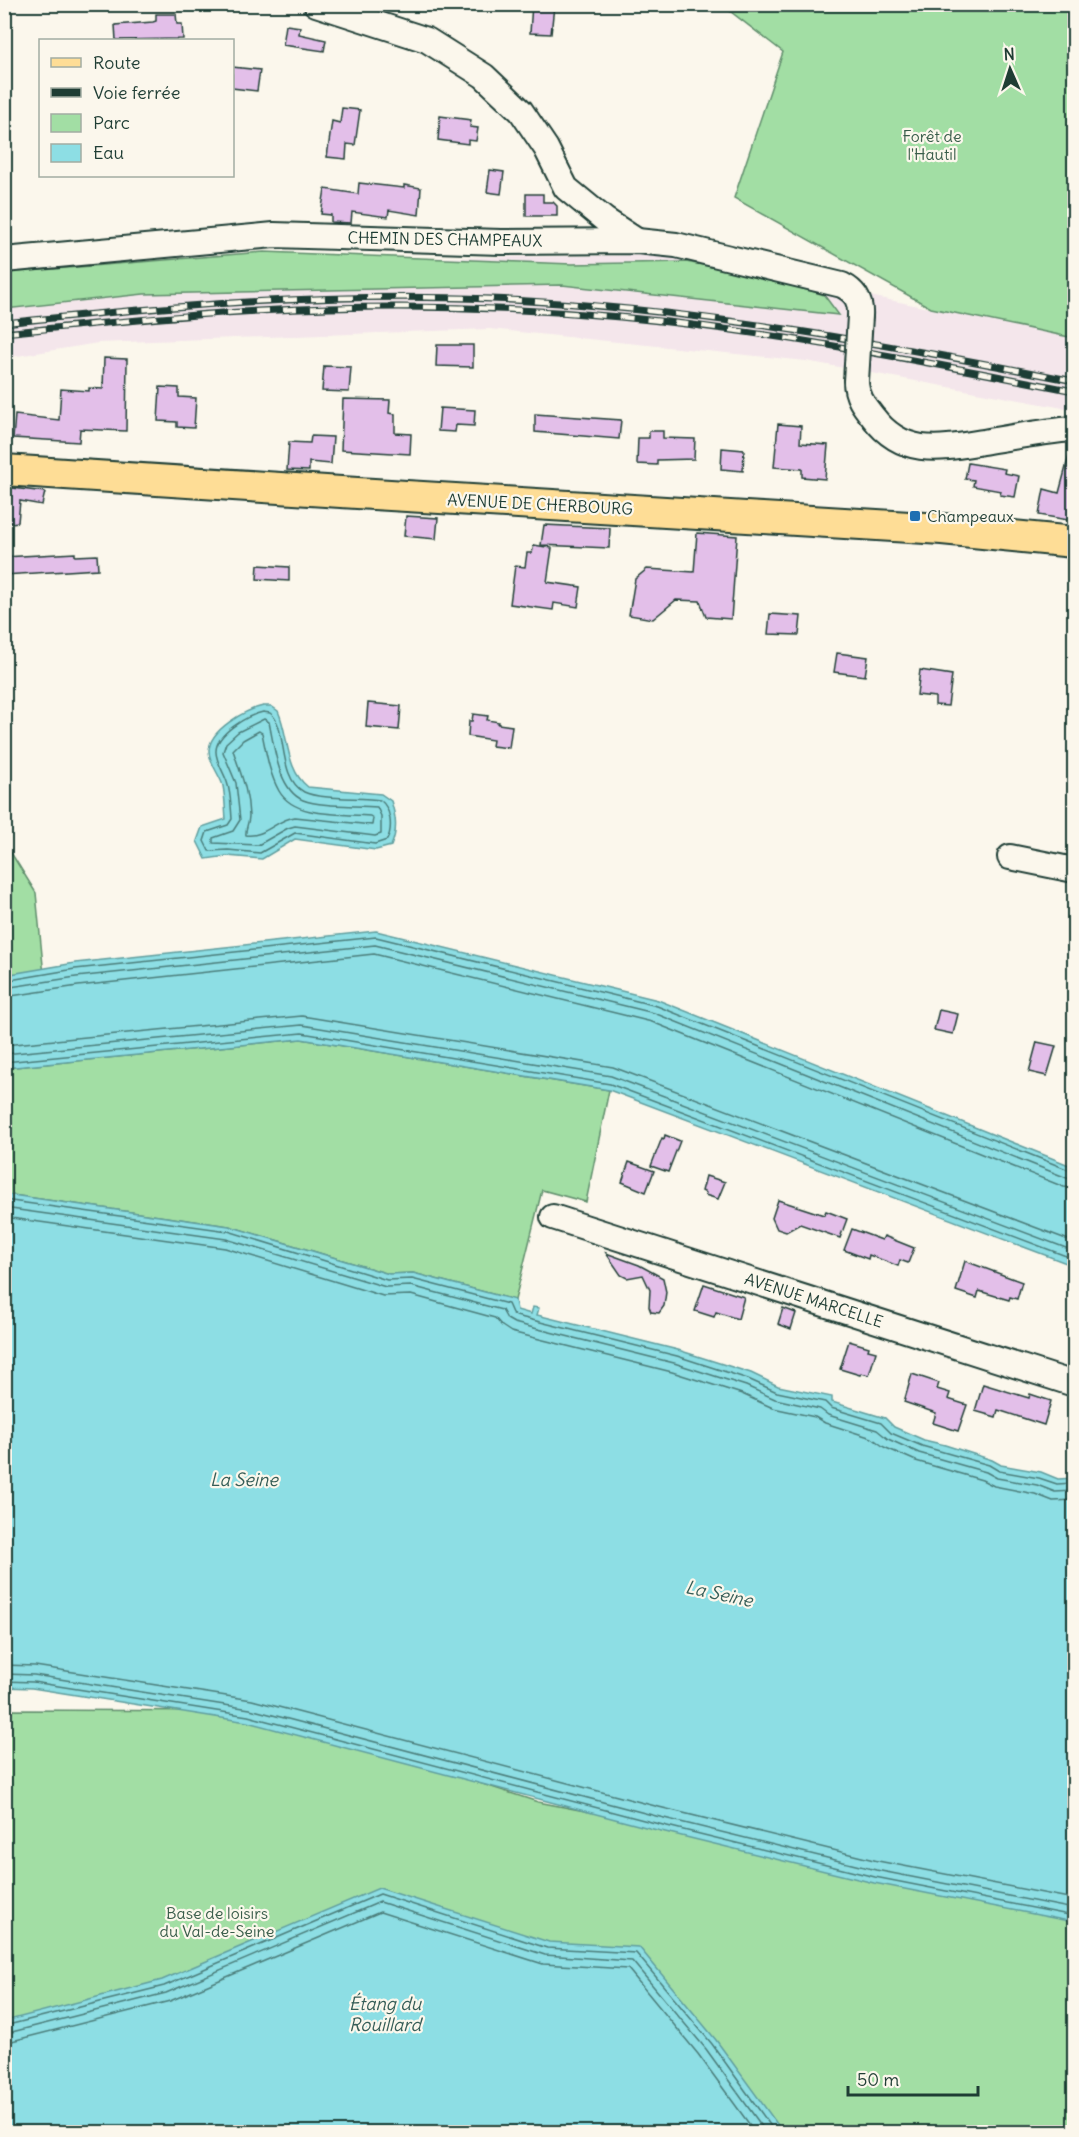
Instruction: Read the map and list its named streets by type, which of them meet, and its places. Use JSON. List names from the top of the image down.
{
  "streets": {
    "main road": ["AVENUE DE CHERBOURG"],
    "street": ["CHEMIN DES CHAMPEAUX", "AVENUE MARCELLE"]
  },
  "water": ["La Seine", "Étang du Rouillard"],
  "parks": ["Forêt de l'Hautil", "Base de loisirs du Val-de-Seine"],
  "places": {
    "transit": ["Champeaux"]
  },
  "legend": [
    "Route",
    "Voie ferrée",
    "Parc",
    "Eau"
  ],
  "scale_bar": "50 m",
  "north": "top"
}
